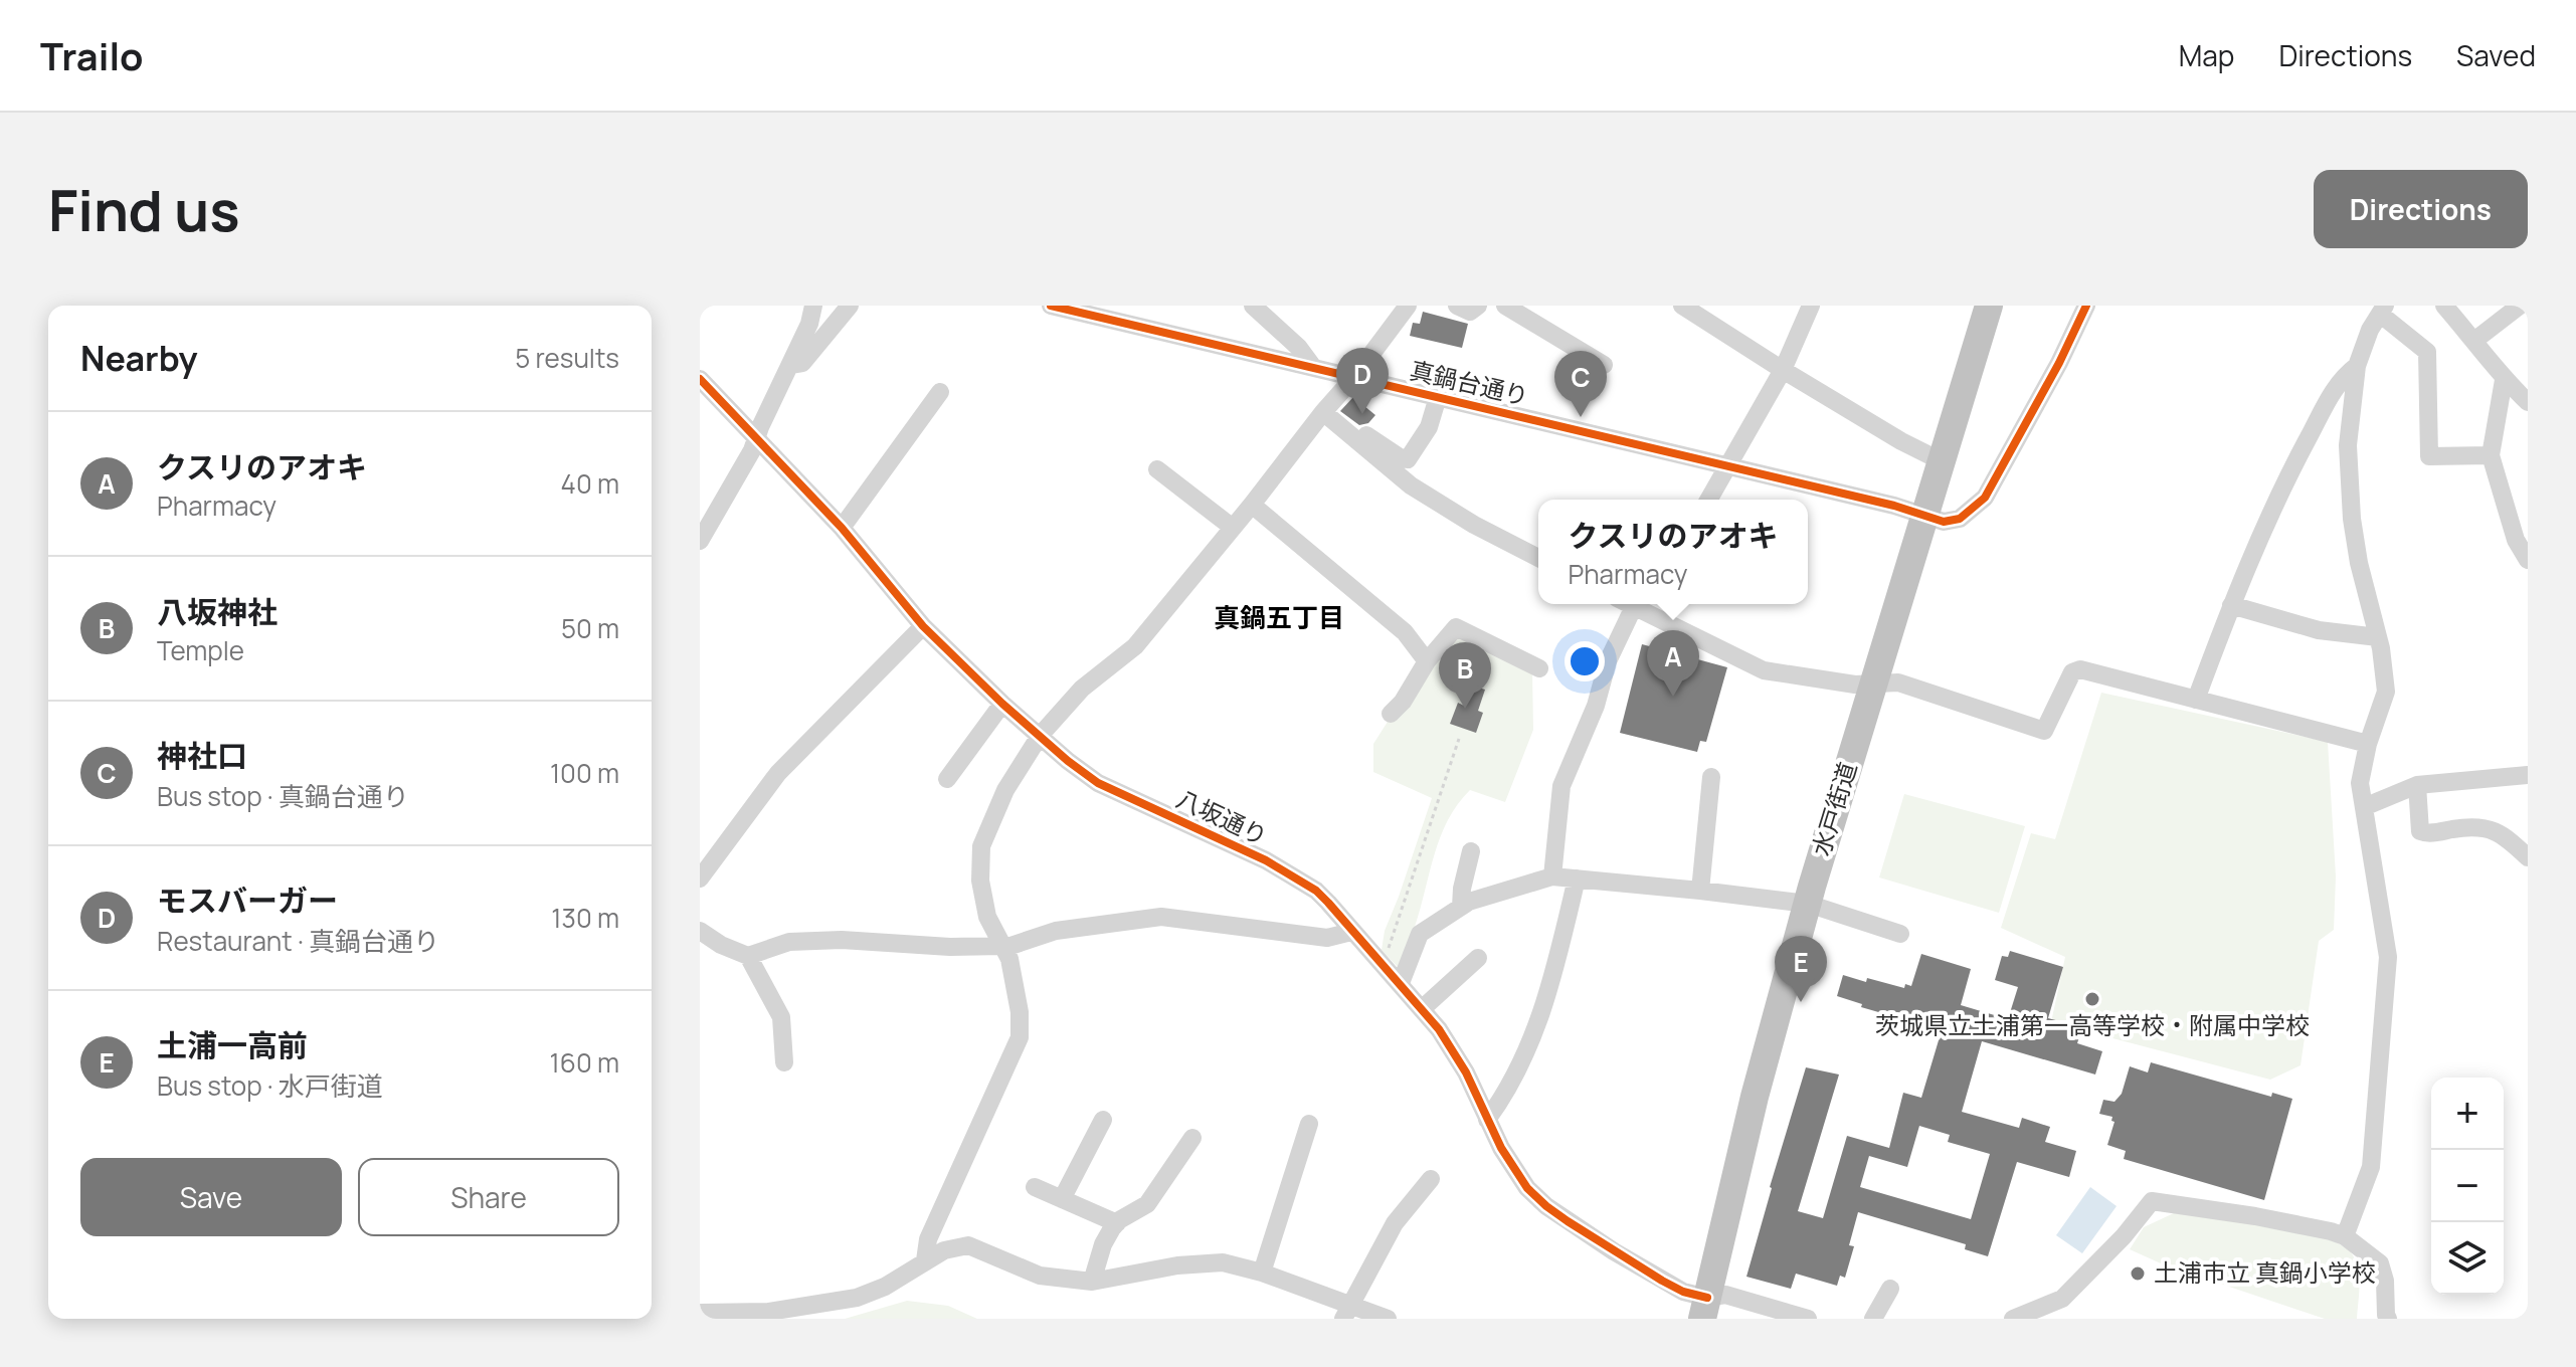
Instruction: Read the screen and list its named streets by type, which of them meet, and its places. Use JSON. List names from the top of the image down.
{
  "streets": {
    "highway": ["水戸街道"],
    "street": ["真鍋台通り", "八坂通り"]
  },
  "crossings": [
    ["真鍋台通り", "水戸街道"],
    ["水戸街道", "八坂通り"]
  ],
  "districts": ["真鍋五丁目"],
  "places": ["茨城県立土浦第一高等学校・附属中学校", "土浦市立 真鍋小学校"],
  "page": {
    "header": "Trailo",
    "nav": ["Map", "Directions", "Saved"],
    "buttons": [
      "Directions",
      ["Save", "Share"]
    ],
    "title": "Find us",
    "heading": ["Nearby", "5 results"],
    "pins": [
      "D",
      "C",
      "A",
      "B",
      "E"
    ],
    "list": [
      {
        "mark": "A",
        "name": "クスリのアオキ",
        "note": "Pharmacy",
        "value": "40 m"
      },
      {
        "mark": "B",
        "name": "八坂神社",
        "note": "Temple",
        "value": "50 m"
      },
      {
        "mark": "C",
        "name": "神社口",
        "note": "Bus stop · 真鍋台通り",
        "value": "100 m"
      },
      {
        "mark": "D",
        "name": "モスバーガー",
        "note": "Restaurant · 真鍋台通り",
        "value": "130 m"
      },
      {
        "mark": "E",
        "name": "土浦一高前",
        "note": "Bus stop · 水戸街道",
        "value": "160 m"
      }
    ],
    "popup": ["クスリのアオキ", "Pharmacy"],
    "map_buttons": ["+", "−"]
  }
}
